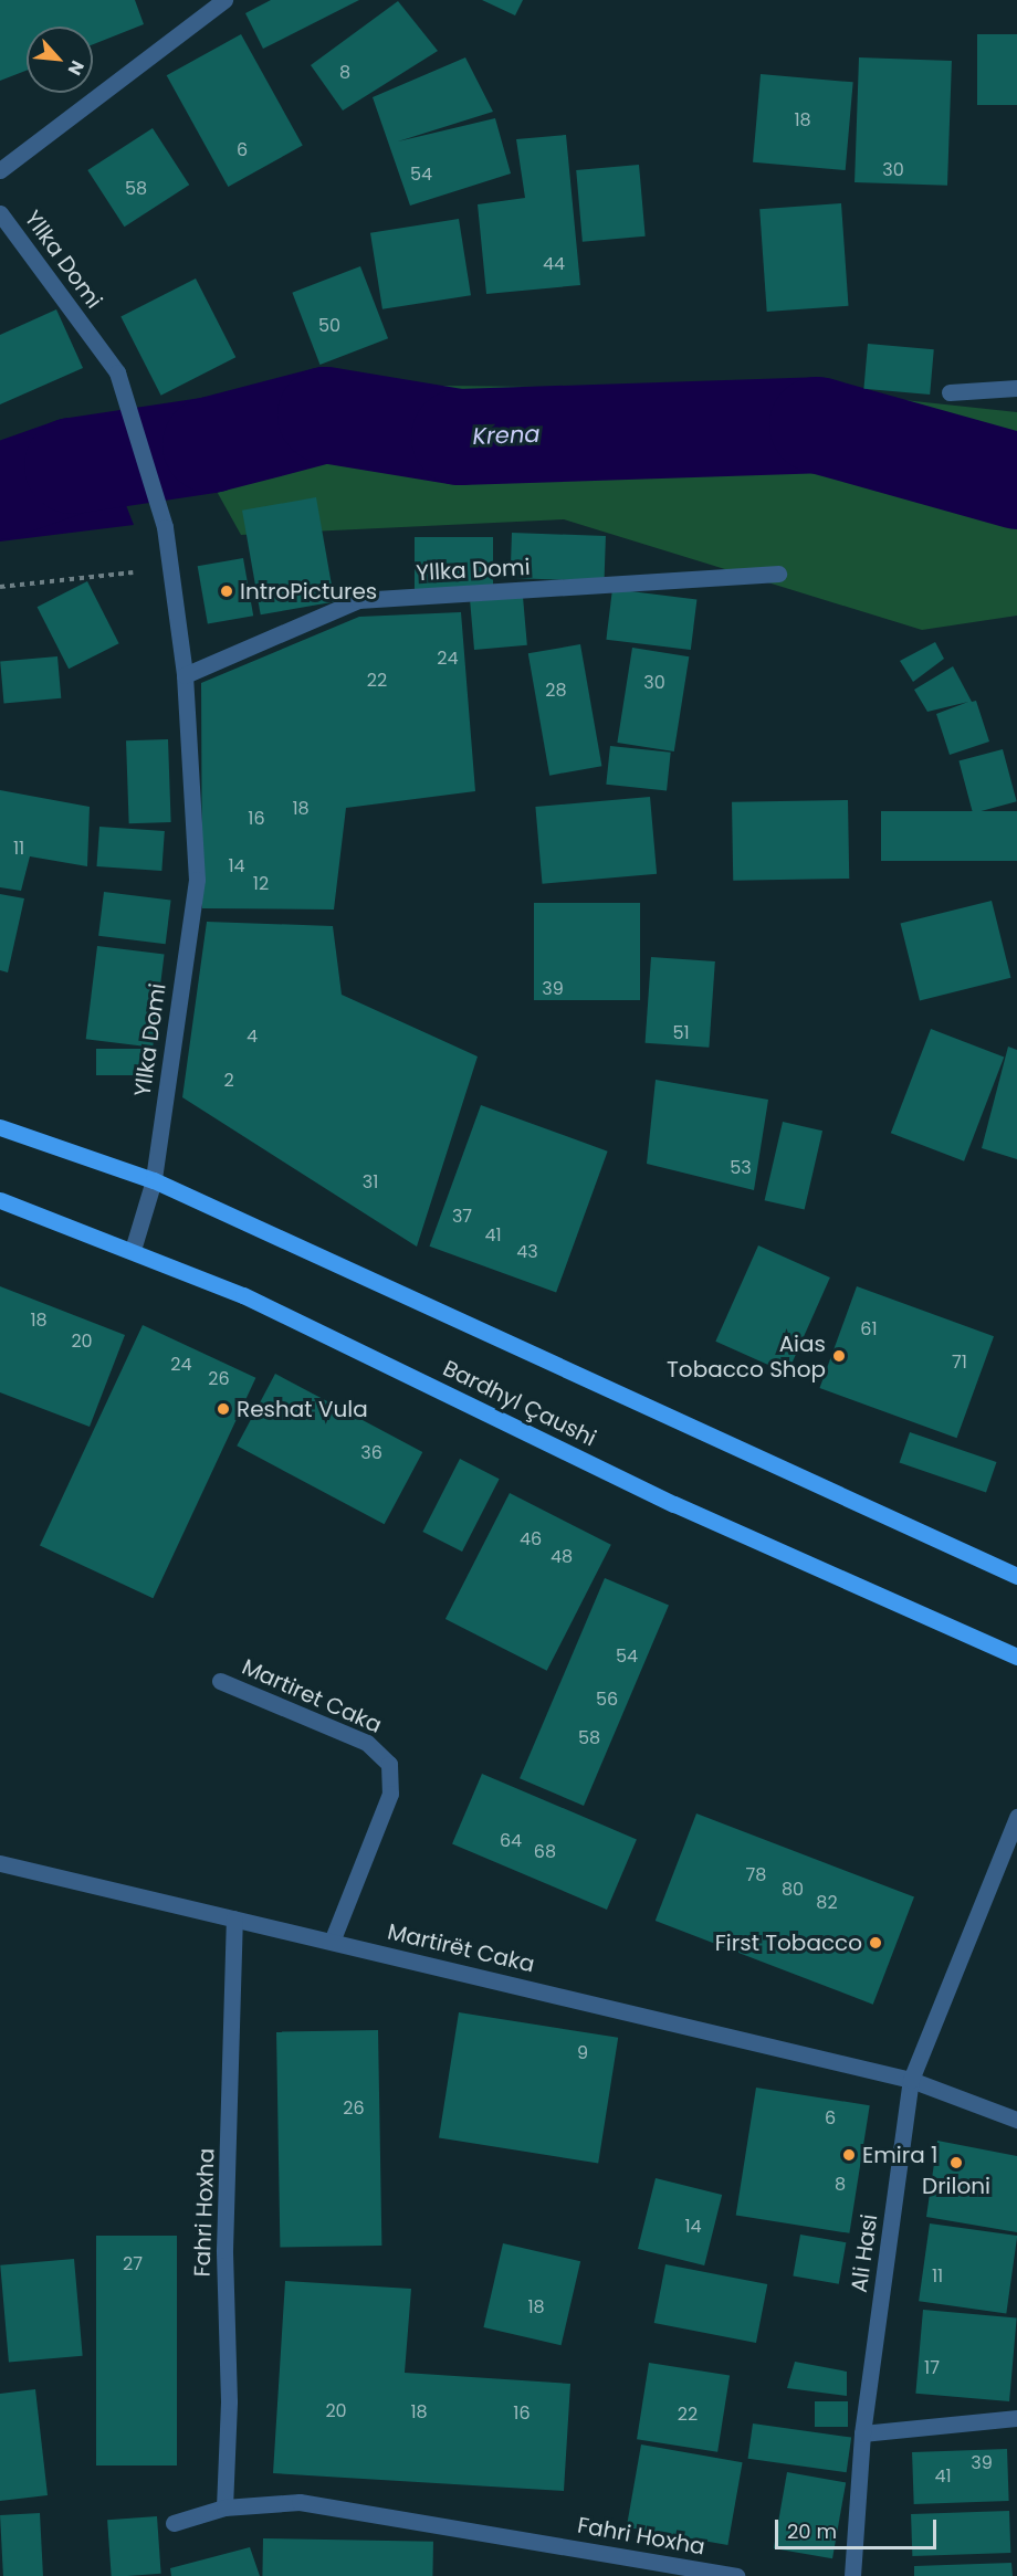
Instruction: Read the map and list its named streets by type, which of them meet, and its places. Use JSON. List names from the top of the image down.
{
  "streets": {
    "main road": ["Bardhyl Çaushi"],
    "street": [
      "Yllka Domi",
      "Martiret Caka",
      "Martirët Caka",
      "Fahri Hoxha",
      "Ali Hasi"
    ]
  },
  "crossings": [
    ["Yllka Domi", "Bardhyl Çaushi"],
    ["Martiret Caka", "Martirët Caka"],
    ["Martirët Caka", "Fahri Hoxha"],
    ["Martirët Caka", "Ali Hasi"]
  ],
  "water": ["Krena"],
  "places": [
    "IntroPictures",
    "Aias Tobacco Shop",
    "Reshat Vula",
    "First Tobacco",
    "Emira 1",
    "Driloni"
  ],
  "house_numbers": [
    "8",
    "18",
    "6",
    "30",
    "54",
    "58",
    "44",
    "50",
    "24",
    "22",
    "30",
    "28",
    "18",
    "16",
    "11",
    "14",
    "12",
    "39",
    "51",
    "4",
    "2",
    "53",
    "31",
    "37",
    "41",
    "43",
    "18",
    "61",
    "20",
    "71",
    "24",
    "26",
    "36",
    "46",
    "48",
    "54",
    "56",
    "58",
    "64",
    "68",
    "78",
    "80",
    "82",
    "9",
    "26",
    "6",
    "8",
    "14",
    "27",
    "11",
    "18",
    "17",
    "20",
    "18",
    "16",
    "22",
    "39",
    "41"
  ],
  "scale_bar": "20 m",
  "north": "bottom right"
}
